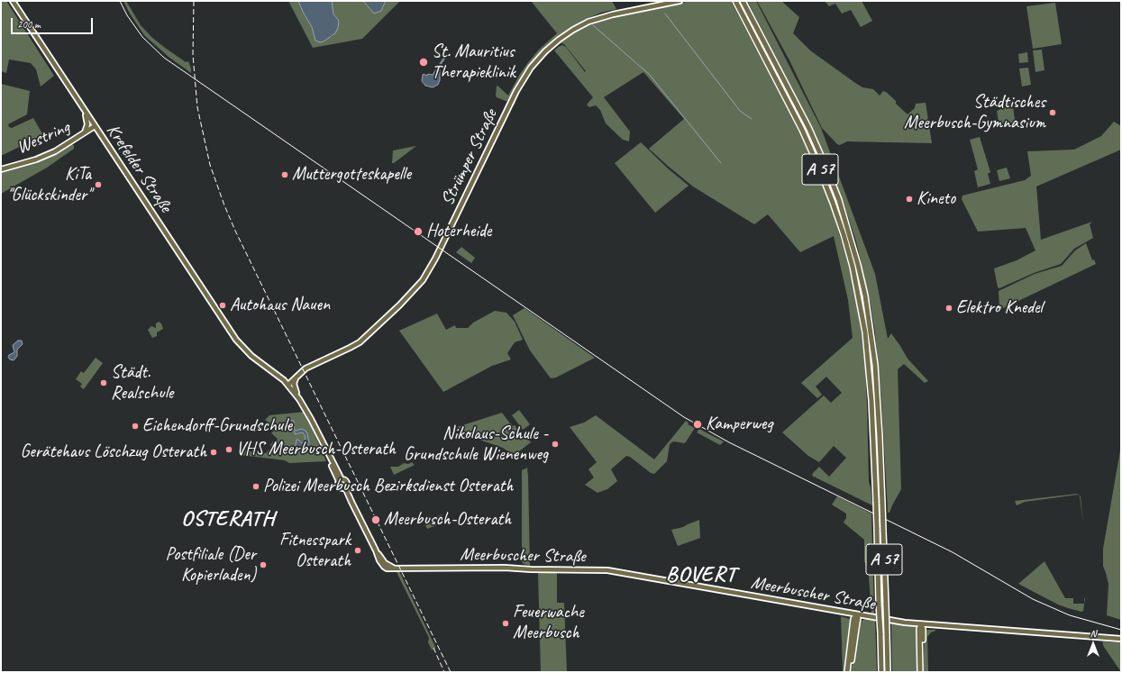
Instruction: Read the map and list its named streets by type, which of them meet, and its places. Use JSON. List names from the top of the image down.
{
  "streets": {
    "highway": ["A 57"],
    "main road": [
      "Westring",
      "Strümper Straße",
      "Krefelder Straße",
      "Meerbuscher Straße"
    ]
  },
  "crossings": [
    ["Westring", "Krefelder Straße"],
    ["Strümper Straße", "Krefelder Straße"]
  ],
  "districts": ["OSTERATH", "BOVERT"],
  "places": [
    "St. Mauritius Therapieklinik",
    "Städtisches Meerbusch-Gymnasium",
    "Muttergotteskapelle",
    "KiTa \"Glückskinder\"",
    "Kineto",
    "Hoterheide",
    "Autohaus Nauen",
    "Elektro Knedel",
    "Städt. Realschule",
    "Kamperweg",
    "Eichendorff-Grundschule",
    "Nikolaus-Schule - Grundschule Wienenweg",
    "VHS Meerbusch-Osterath",
    "Gerätehaus Löschzug Osterath",
    "Polizei Meerbusch Bezirksdienst Osterath",
    "Meerbusch-Osterath",
    "Fitnesspark Osterath",
    "Postfiliale (Der Kopierladen)",
    "Feuerwache Meerbusch"
  ],
  "scale_bar": "200 m",
  "north": "top"
}
